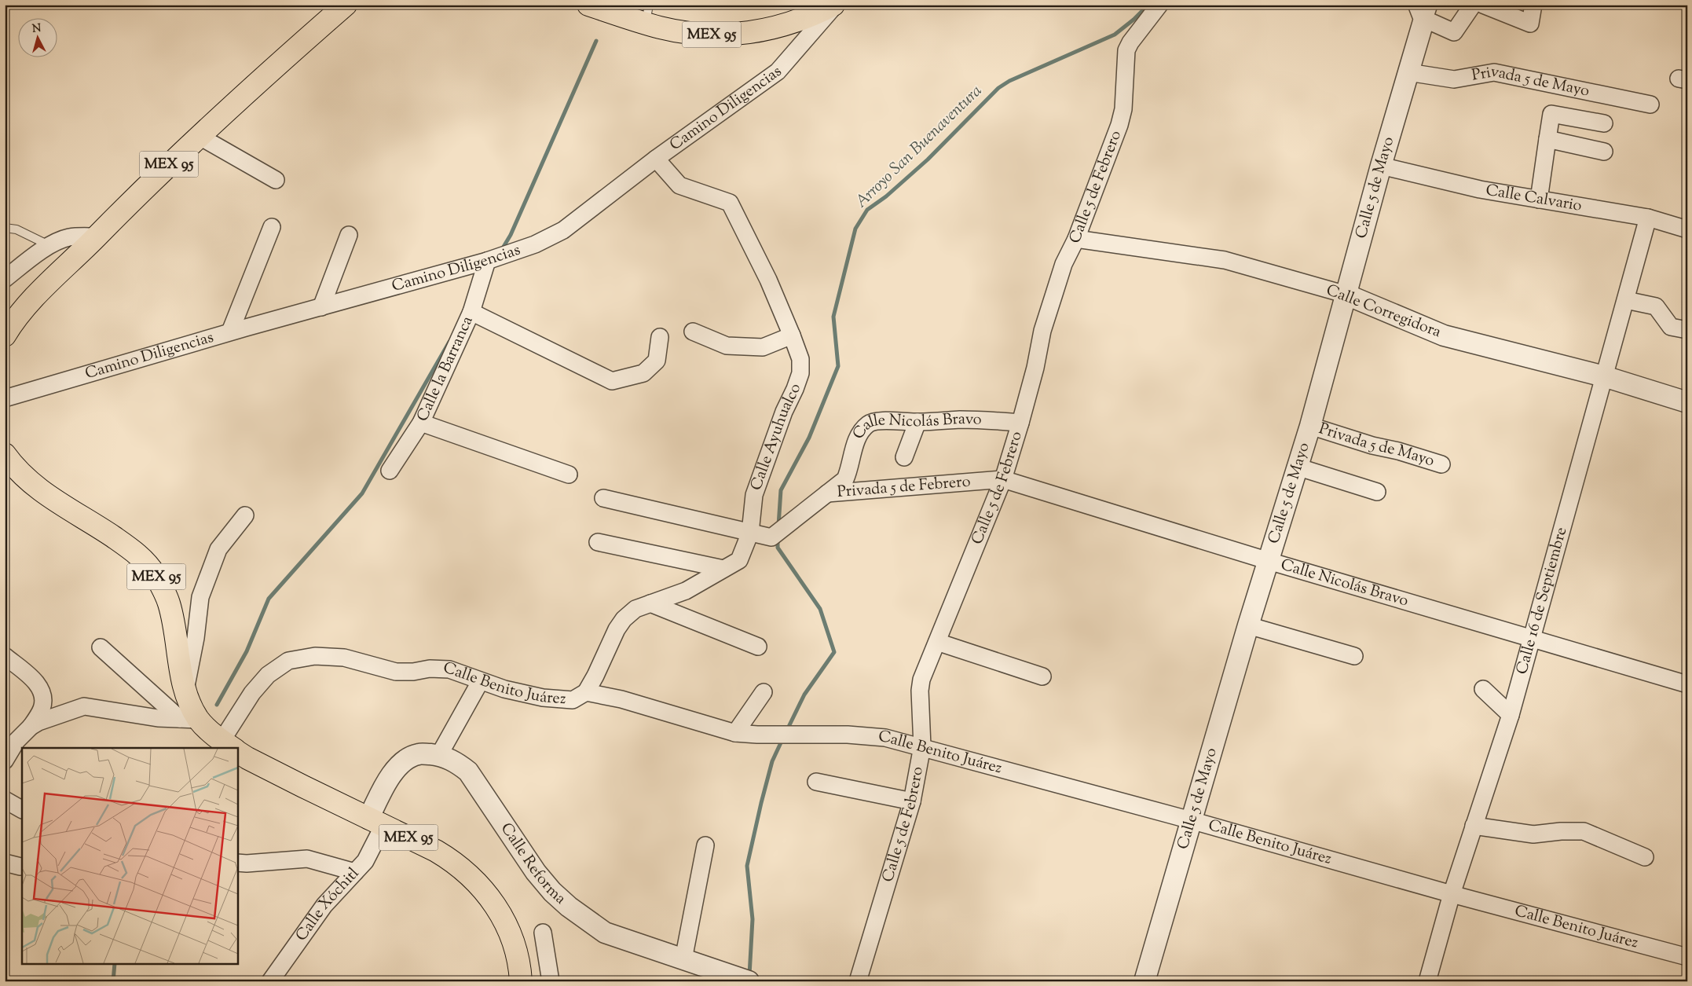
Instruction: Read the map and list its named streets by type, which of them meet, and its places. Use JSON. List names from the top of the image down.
{
  "streets": {
    "main road": ["MEX 95"],
    "street": [
      "Privada 5 de Mayo",
      "Camino Diligencias",
      "Calle 5 de Febrero",
      "Calle 5 de Mayo",
      "Calle Calvario",
      "Calle Corregidora",
      "Calle la Barranca",
      "Calle Nicolás Bravo",
      "Calle Ayuhualco",
      "Privada 5 de Febrero",
      "Calle 16 de Septiembre",
      "Calle Benito Juárez",
      "Calle Reforma",
      "Calle Xóchitl"
    ]
  },
  "crossings": [
    ["MEX 95", "Camino Diligencias"],
    ["MEX 95", "Calle Benito Juárez"],
    ["MEX 95", "Calle Reforma"],
    ["MEX 95", "Calle Xóchitl"],
    ["Privada 5 de Mayo", "Calle 5 de Mayo"],
    ["Camino Diligencias", "Calle la Barranca"],
    ["Camino Diligencias", "Calle Ayuhualco"],
    ["Calle 5 de Febrero", "Calle Corregidora"],
    ["Calle 5 de Febrero", "Calle Nicolás Bravo"],
    ["Calle 5 de Febrero", "Privada 5 de Febrero"],
    ["Calle 5 de Febrero", "Calle Benito Juárez"],
    ["Calle 5 de Mayo", "Calle Calvario"],
    ["Calle 5 de Mayo", "Calle Corregidora"],
    ["Calle 5 de Mayo", "Calle Nicolás Bravo"],
    ["Calle 5 de Mayo", "Calle Benito Juárez"],
    ["Calle Calvario", "Calle 16 de Septiembre"],
    ["Calle Corregidora", "Calle 16 de Septiembre"],
    ["Calle Nicolás Bravo", "Calle Ayuhualco"],
    ["Calle Nicolás Bravo", "Privada 5 de Febrero"],
    ["Calle Nicolás Bravo", "Calle 16 de Septiembre"],
    ["Calle Ayuhualco", "Calle Benito Juárez"],
    ["Calle 16 de Septiembre", "Calle Benito Juárez"],
    ["Calle Reforma", "Calle Xóchitl"]
  ],
  "water": ["Arroyo San Buenaventura"],
  "north": "top"
}
